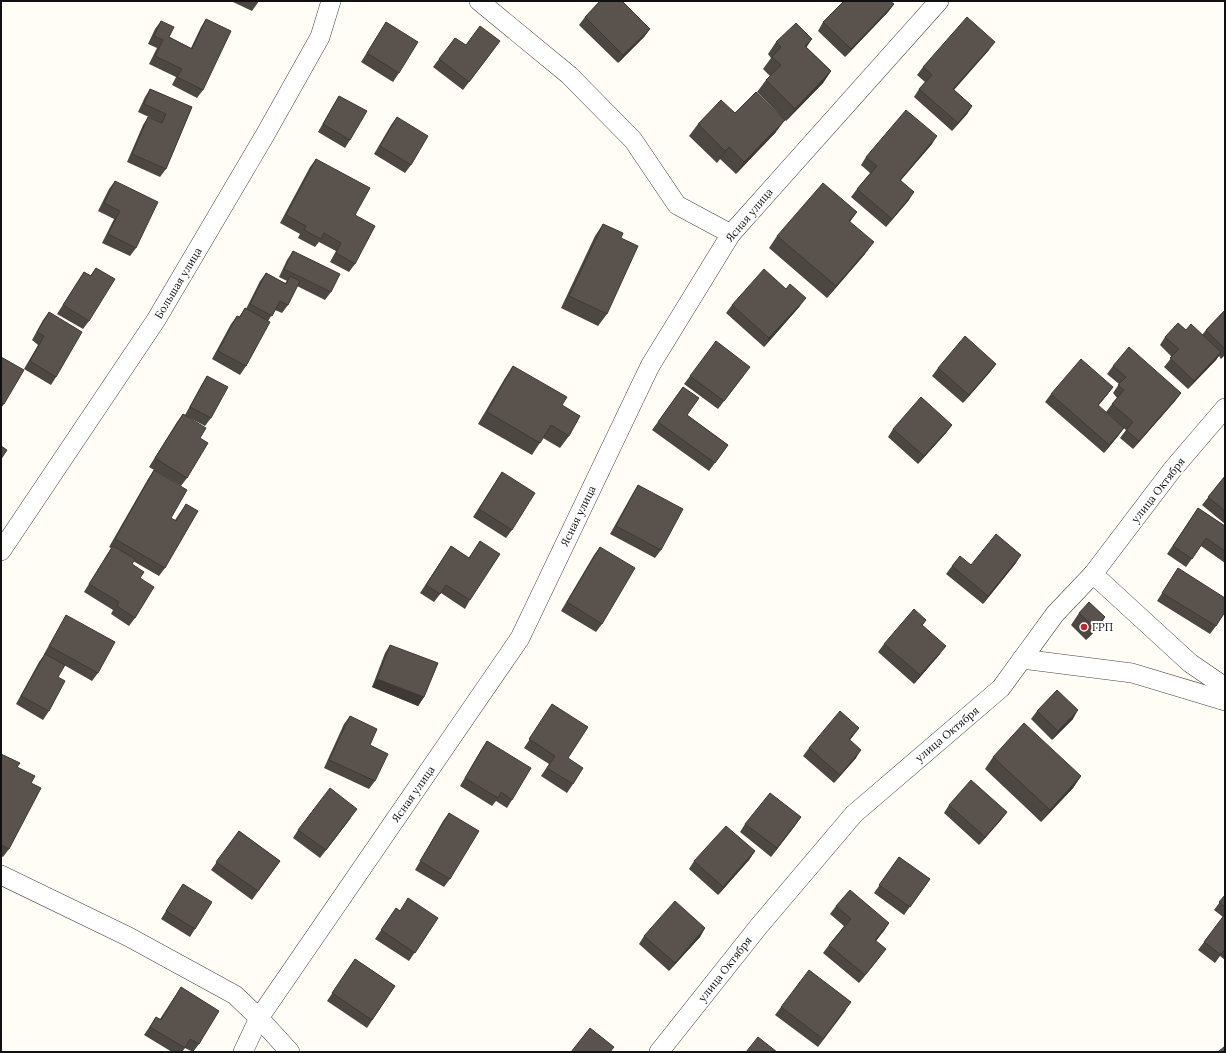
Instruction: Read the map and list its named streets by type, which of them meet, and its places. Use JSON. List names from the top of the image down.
{
  "streets": {
    "street": ["Ясная улица", "Большая улица", "улица Октября"]
  },
  "places": ["ГРП"]
}
